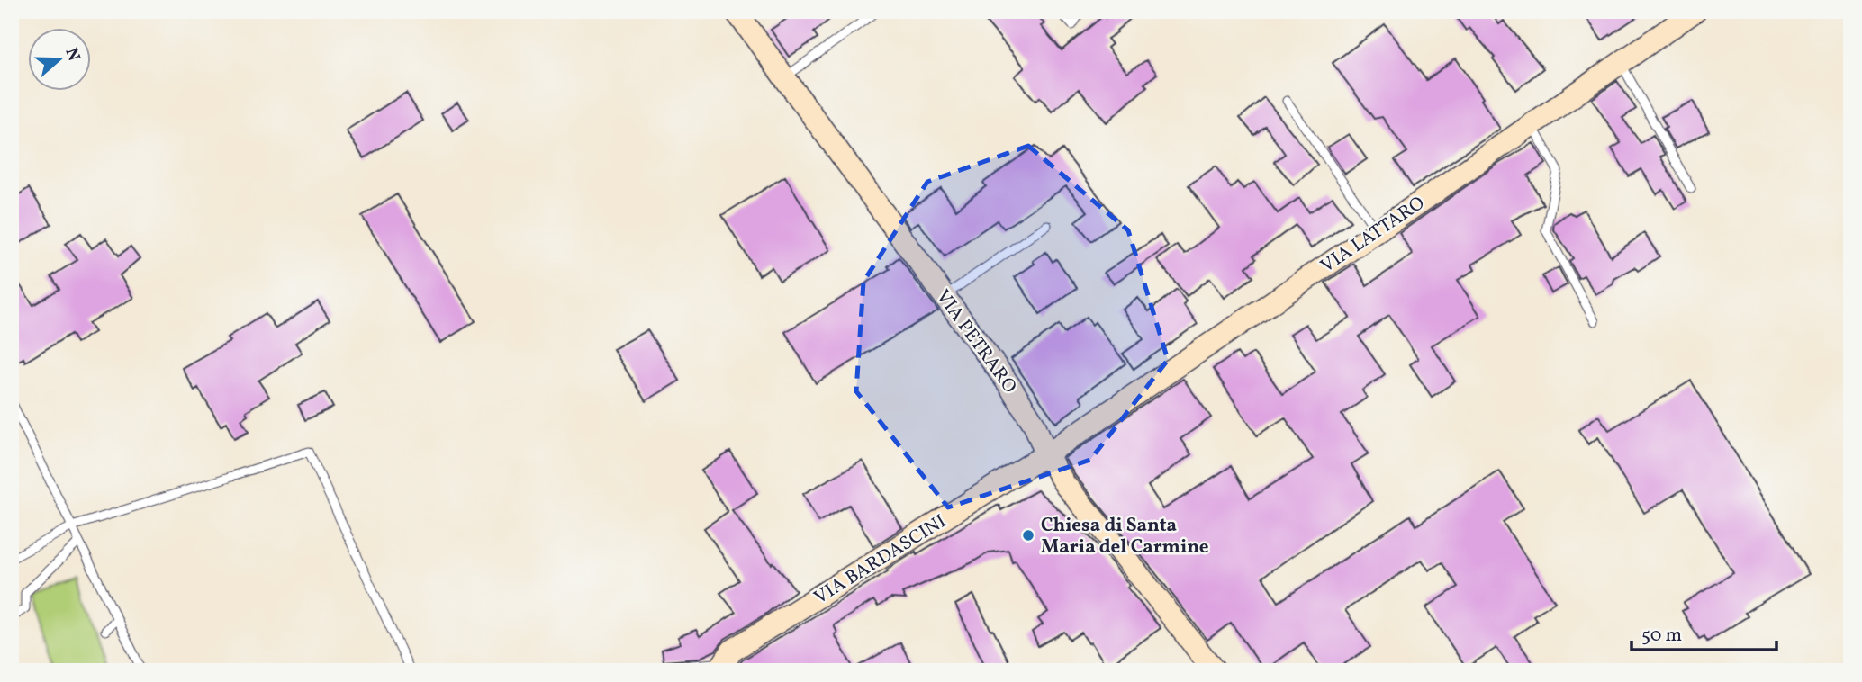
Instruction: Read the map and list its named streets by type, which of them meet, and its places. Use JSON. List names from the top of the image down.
{
  "streets": {
    "street": ["VIA LATTARO", "VIA PETRARO", "VIA BARDASCINI"]
  },
  "crossings": [
    ["VIA LATTARO", "VIA PETRARO"],
    ["VIA LATTARO", "VIA BARDASCINI"],
    ["VIA PETRARO", "VIA BARDASCINI"]
  ],
  "places": ["Chiesa di Santa Maria del Carmine"],
  "scale_bar": "50 m",
  "north": "right"
}
